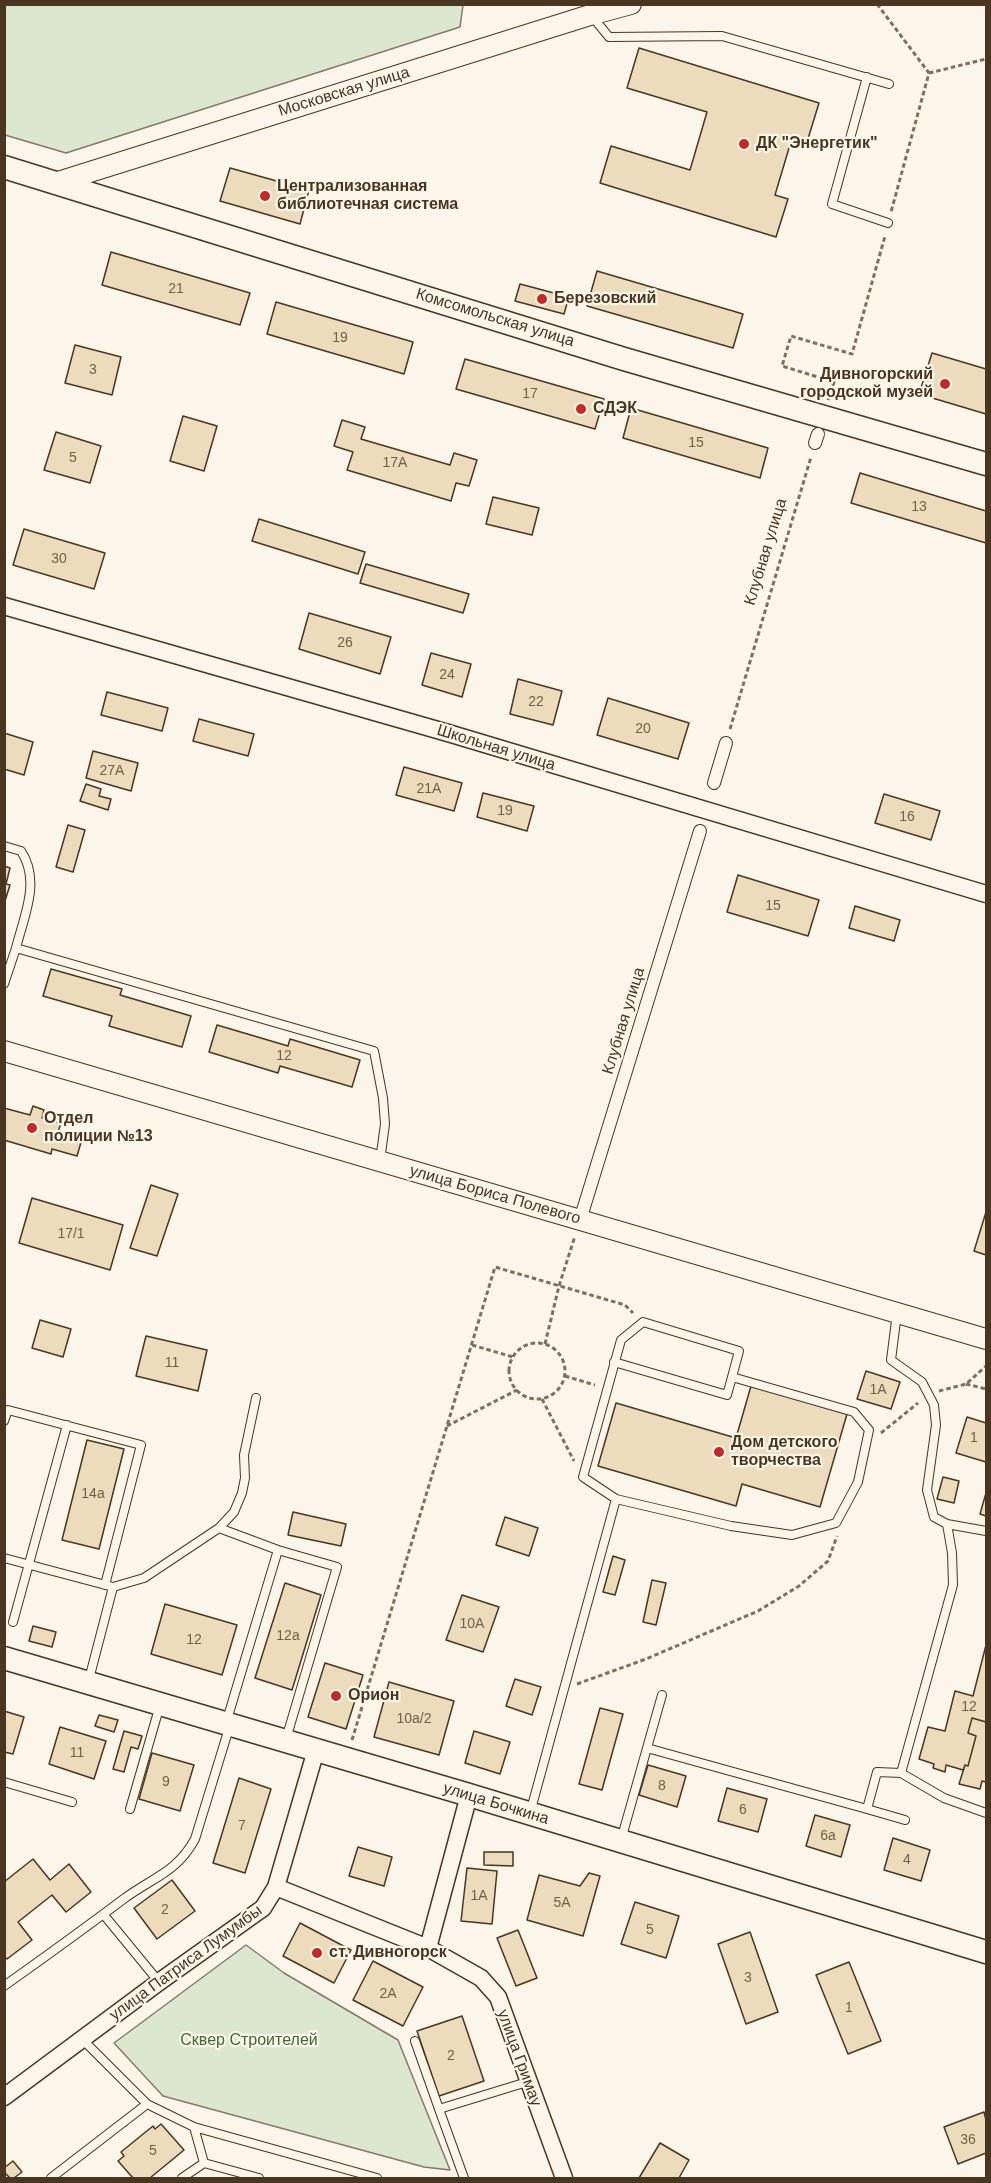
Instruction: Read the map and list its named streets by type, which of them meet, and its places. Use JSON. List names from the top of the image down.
{
  "streets": {
    "main road": ["Комсомольская улица", "улица Бочкина"],
    "street": [
      "Московская улица",
      "Клубная улица",
      "Школьная улица",
      "улица Бориса Полевого",
      "улица Патриса Лумумбы",
      "улица Гримау"
    ]
  },
  "crossings": [
    ["Московская улица", "Комсомольская улица"],
    ["Клубная улица", "улица Бориса Полевого"],
    ["улица Бочкина", "улица Патриса Лумумбы"],
    ["улица Патриса Лумумбы", "улица Гримау"]
  ],
  "parks": ["Сквер Строителей"],
  "places": [
    "ДК \"Энергетик\"",
    "Централизованная библиотечная система",
    "Березовский",
    "Дивногорский городской музей",
    "СДЭК",
    "Отдел полиции №13",
    "Дом детского творчества",
    "Орион",
    "ст. Дивногорск"
  ],
  "house_numbers": [
    "21",
    "19",
    "3",
    "17",
    "15",
    "5",
    "17А",
    "13",
    "30",
    "26",
    "24",
    "22",
    "20",
    "27А",
    "21А",
    "19",
    "16",
    "15",
    "12",
    "17/1",
    "11",
    "1А",
    "1",
    "14а",
    "10А",
    "12а",
    "12",
    "12",
    "10а/2",
    "11",
    "9",
    "8",
    "6",
    "7",
    "6а",
    "4",
    "1А",
    "5А",
    "2",
    "5",
    "3",
    "2А",
    "1",
    "2",
    "36",
    "5"
  ]
}
